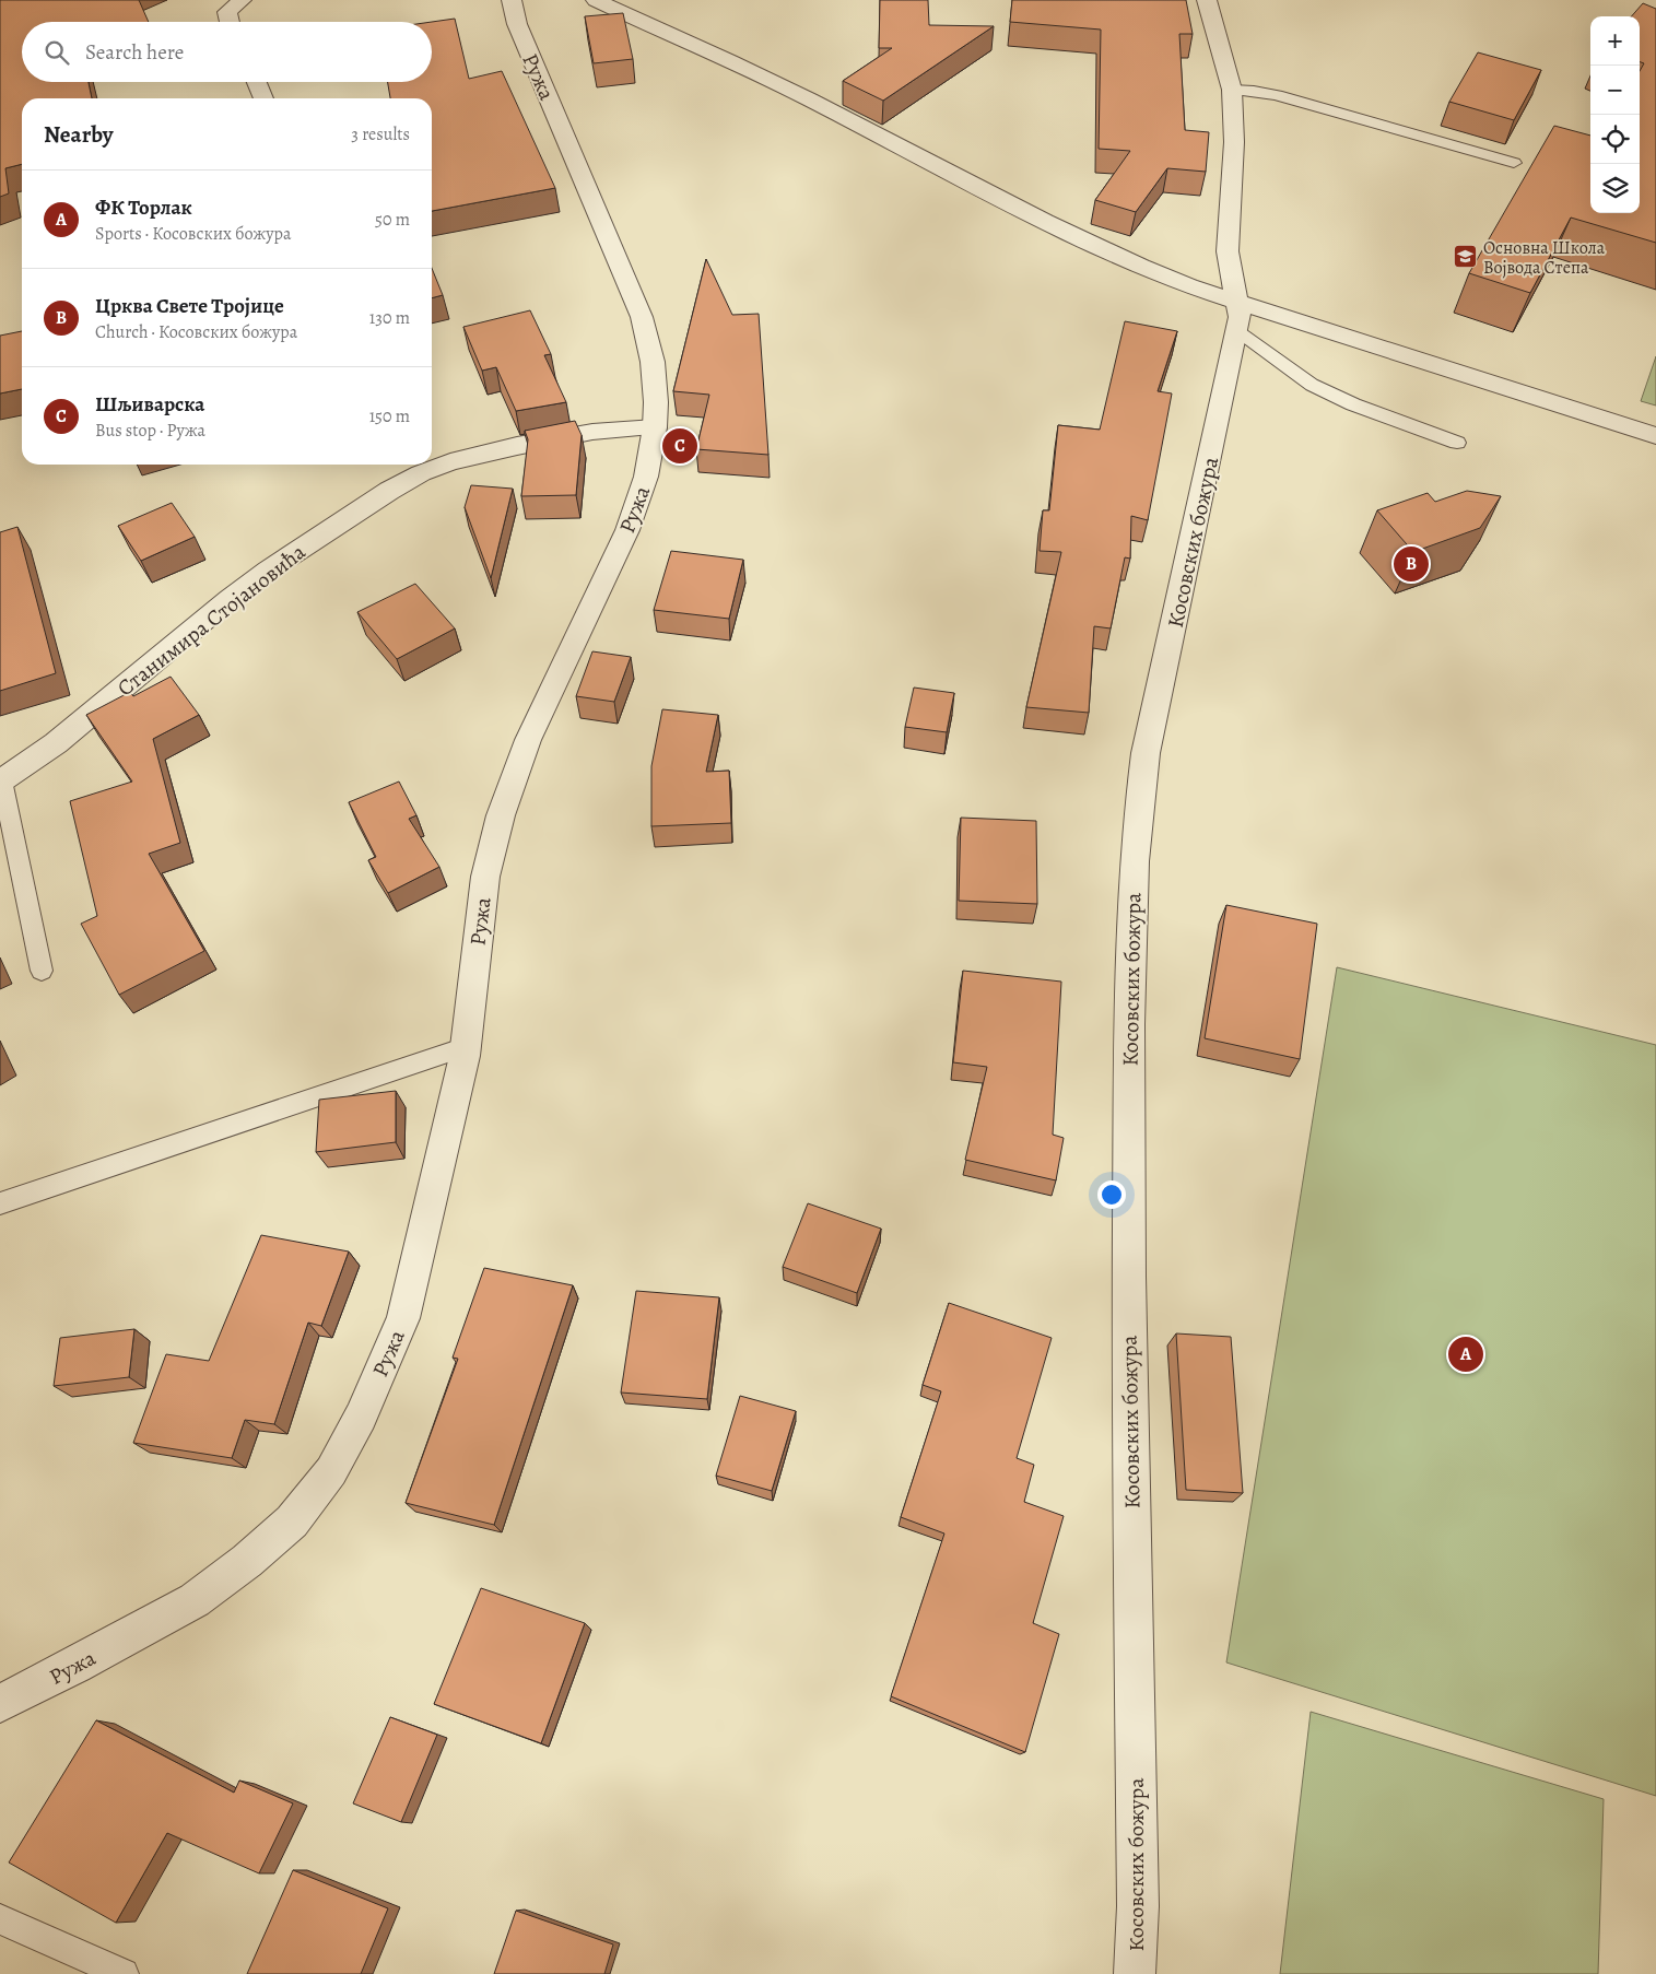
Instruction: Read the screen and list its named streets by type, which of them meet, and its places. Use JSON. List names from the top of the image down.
{
  "streets": {
    "street": ["Ружа", "Косовских божура", "Станимира Стојановића"]
  },
  "crossings": [
    ["Ружа", "Станимира Стојановића"]
  ],
  "places": {
    "school or university": ["Основна Школа Војвода Степа"]
  },
  "page": {
    "map_buttons": ["+", "−"],
    "search": "Search here",
    "heading": ["Nearby", "3 results"],
    "list": [
      {
        "mark": "A",
        "name": "ФК Торлак",
        "note": "Sports · Косовских божура",
        "value": "50 m"
      },
      {
        "mark": "B",
        "name": "Црква Свете Тројице",
        "note": "Church · Косовских божура",
        "value": "130 m"
      },
      {
        "mark": "C",
        "name": "Шљиварска",
        "note": "Bus stop · Ружа",
        "value": "150 m"
      }
    ],
    "pins": ["C", "B", "A"]
  }
}
